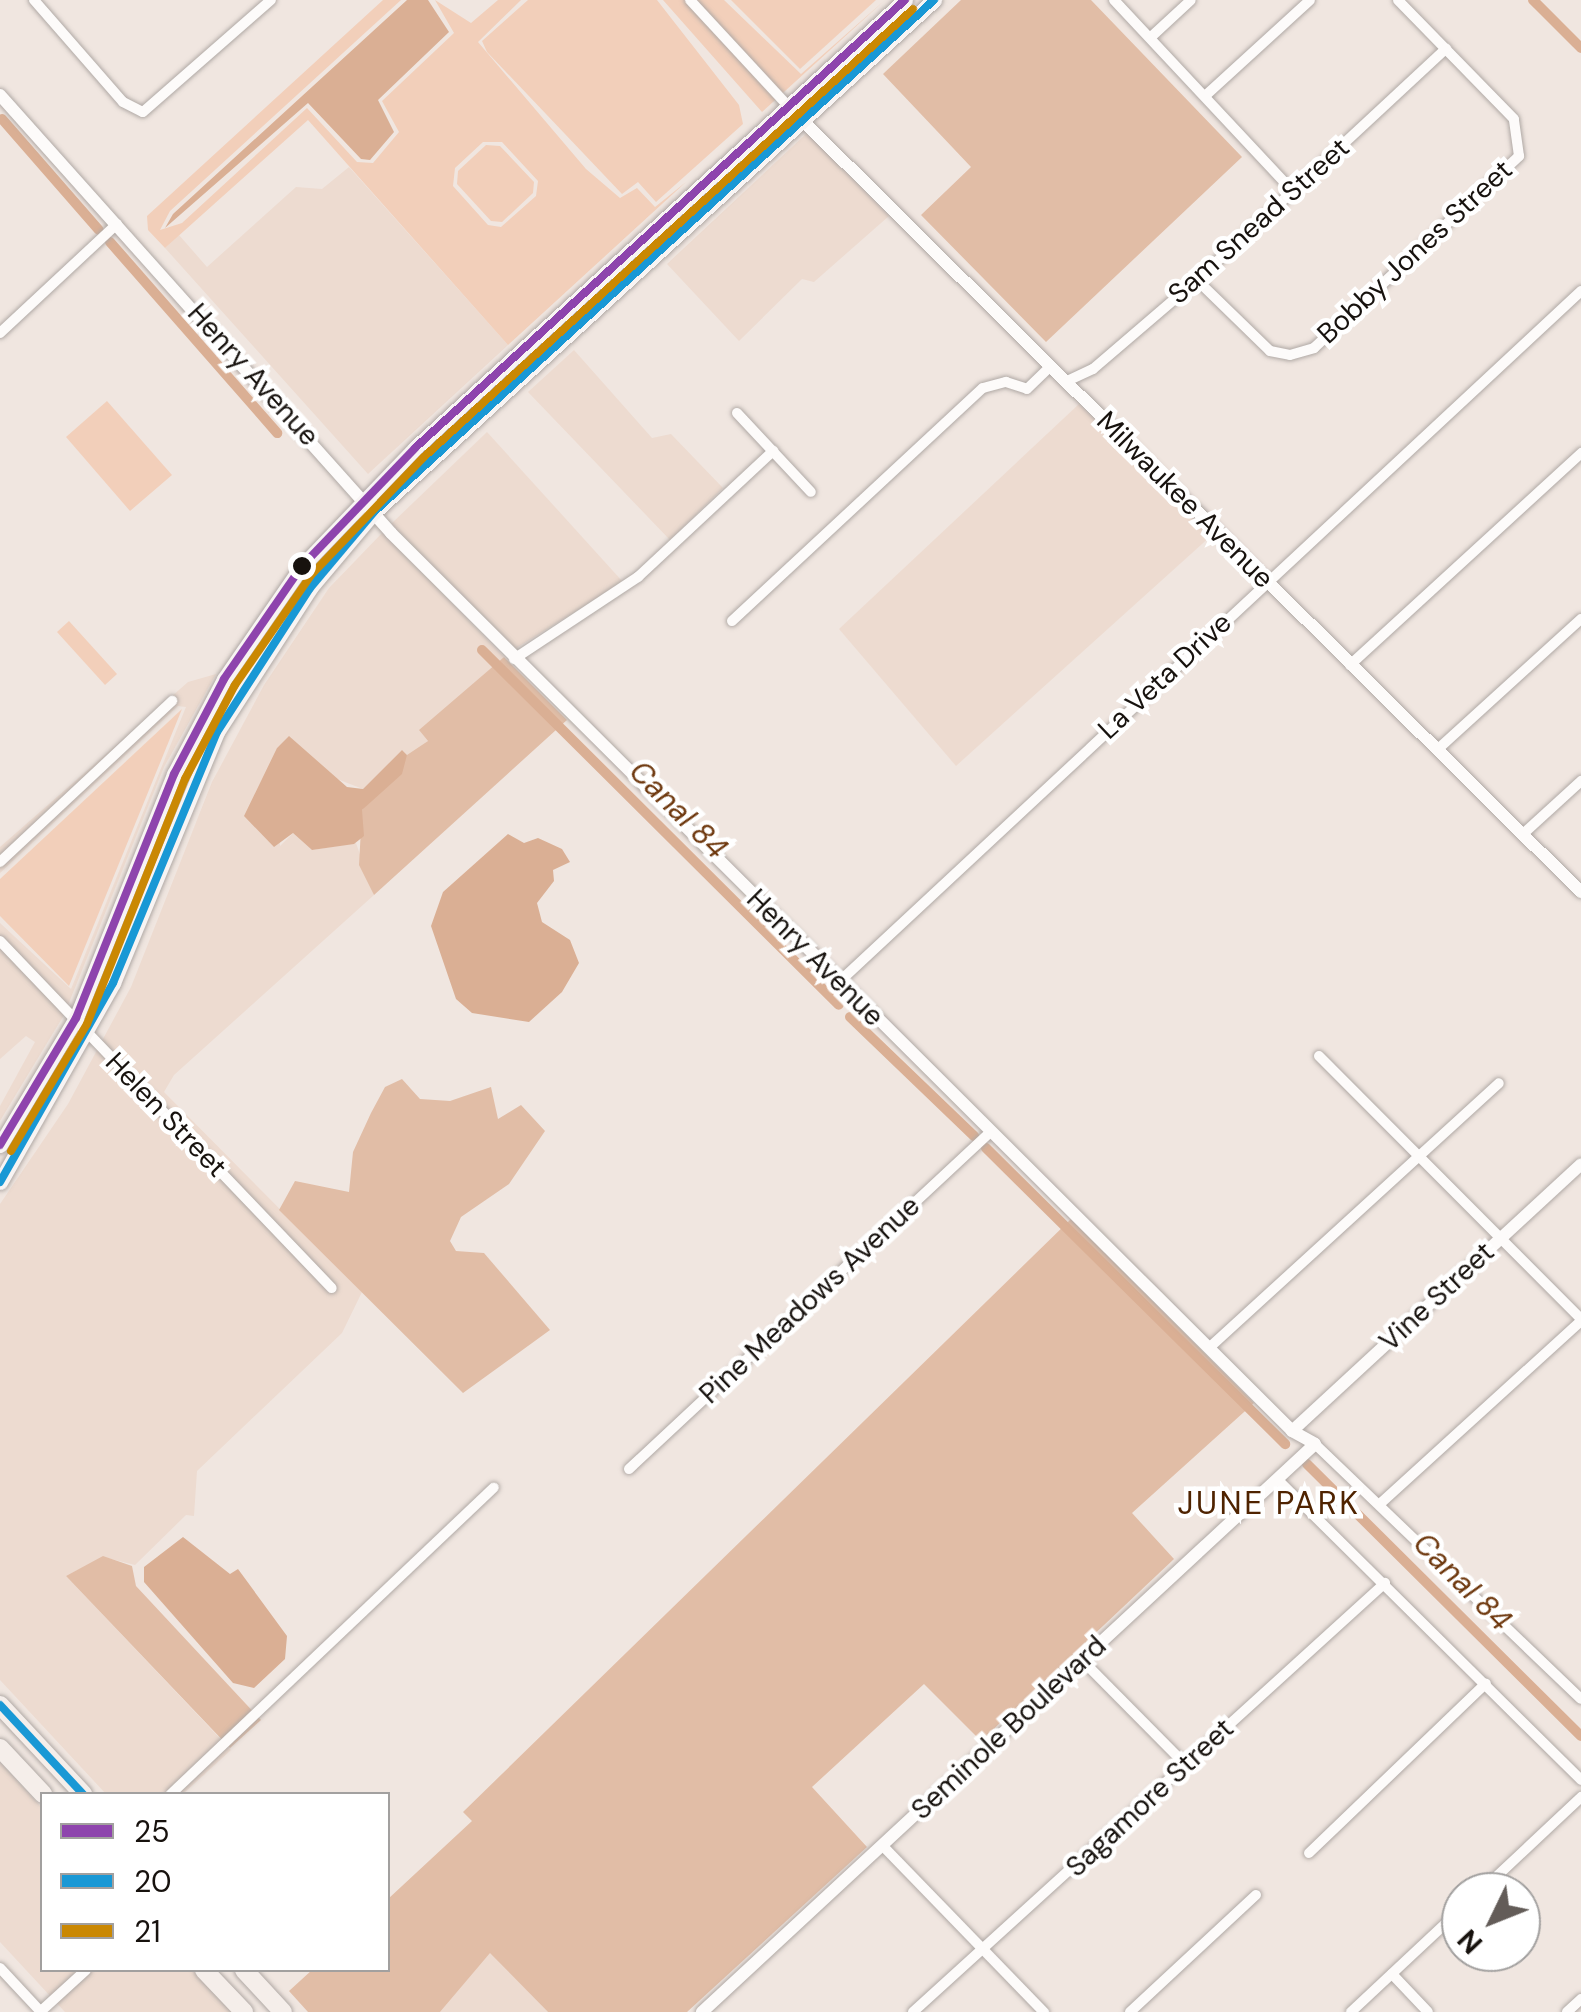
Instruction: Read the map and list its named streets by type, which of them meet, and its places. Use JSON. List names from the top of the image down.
{
  "streets": {
    "street": [
      "Sam Snead Street",
      "Bobby Jones Street",
      "Henry Avenue",
      "Milwaukee Avenue",
      "La Veta Drive",
      "Helen Street",
      "Vine Street",
      "Pine Meadows Avenue",
      "Seminole Boulevard",
      "Sagamore Street"
    ]
  },
  "crossings": [
    ["Sam Snead Street", "Bobby Jones Street"],
    ["Sam Snead Street", "Milwaukee Avenue"],
    ["Henry Avenue", "La Veta Drive"],
    ["Henry Avenue", "Vine Street"],
    ["Henry Avenue", "Pine Meadows Avenue"],
    ["Henry Avenue", "Seminole Boulevard"],
    ["Milwaukee Avenue", "La Veta Drive"]
  ],
  "districts": ["JUNE PARK"],
  "water": ["Canal 84"],
  "lines": ["transit line 25", "transit line 20", "transit line 21"],
  "legend": ["25", "20", "21"],
  "north": "bottom left"
}
